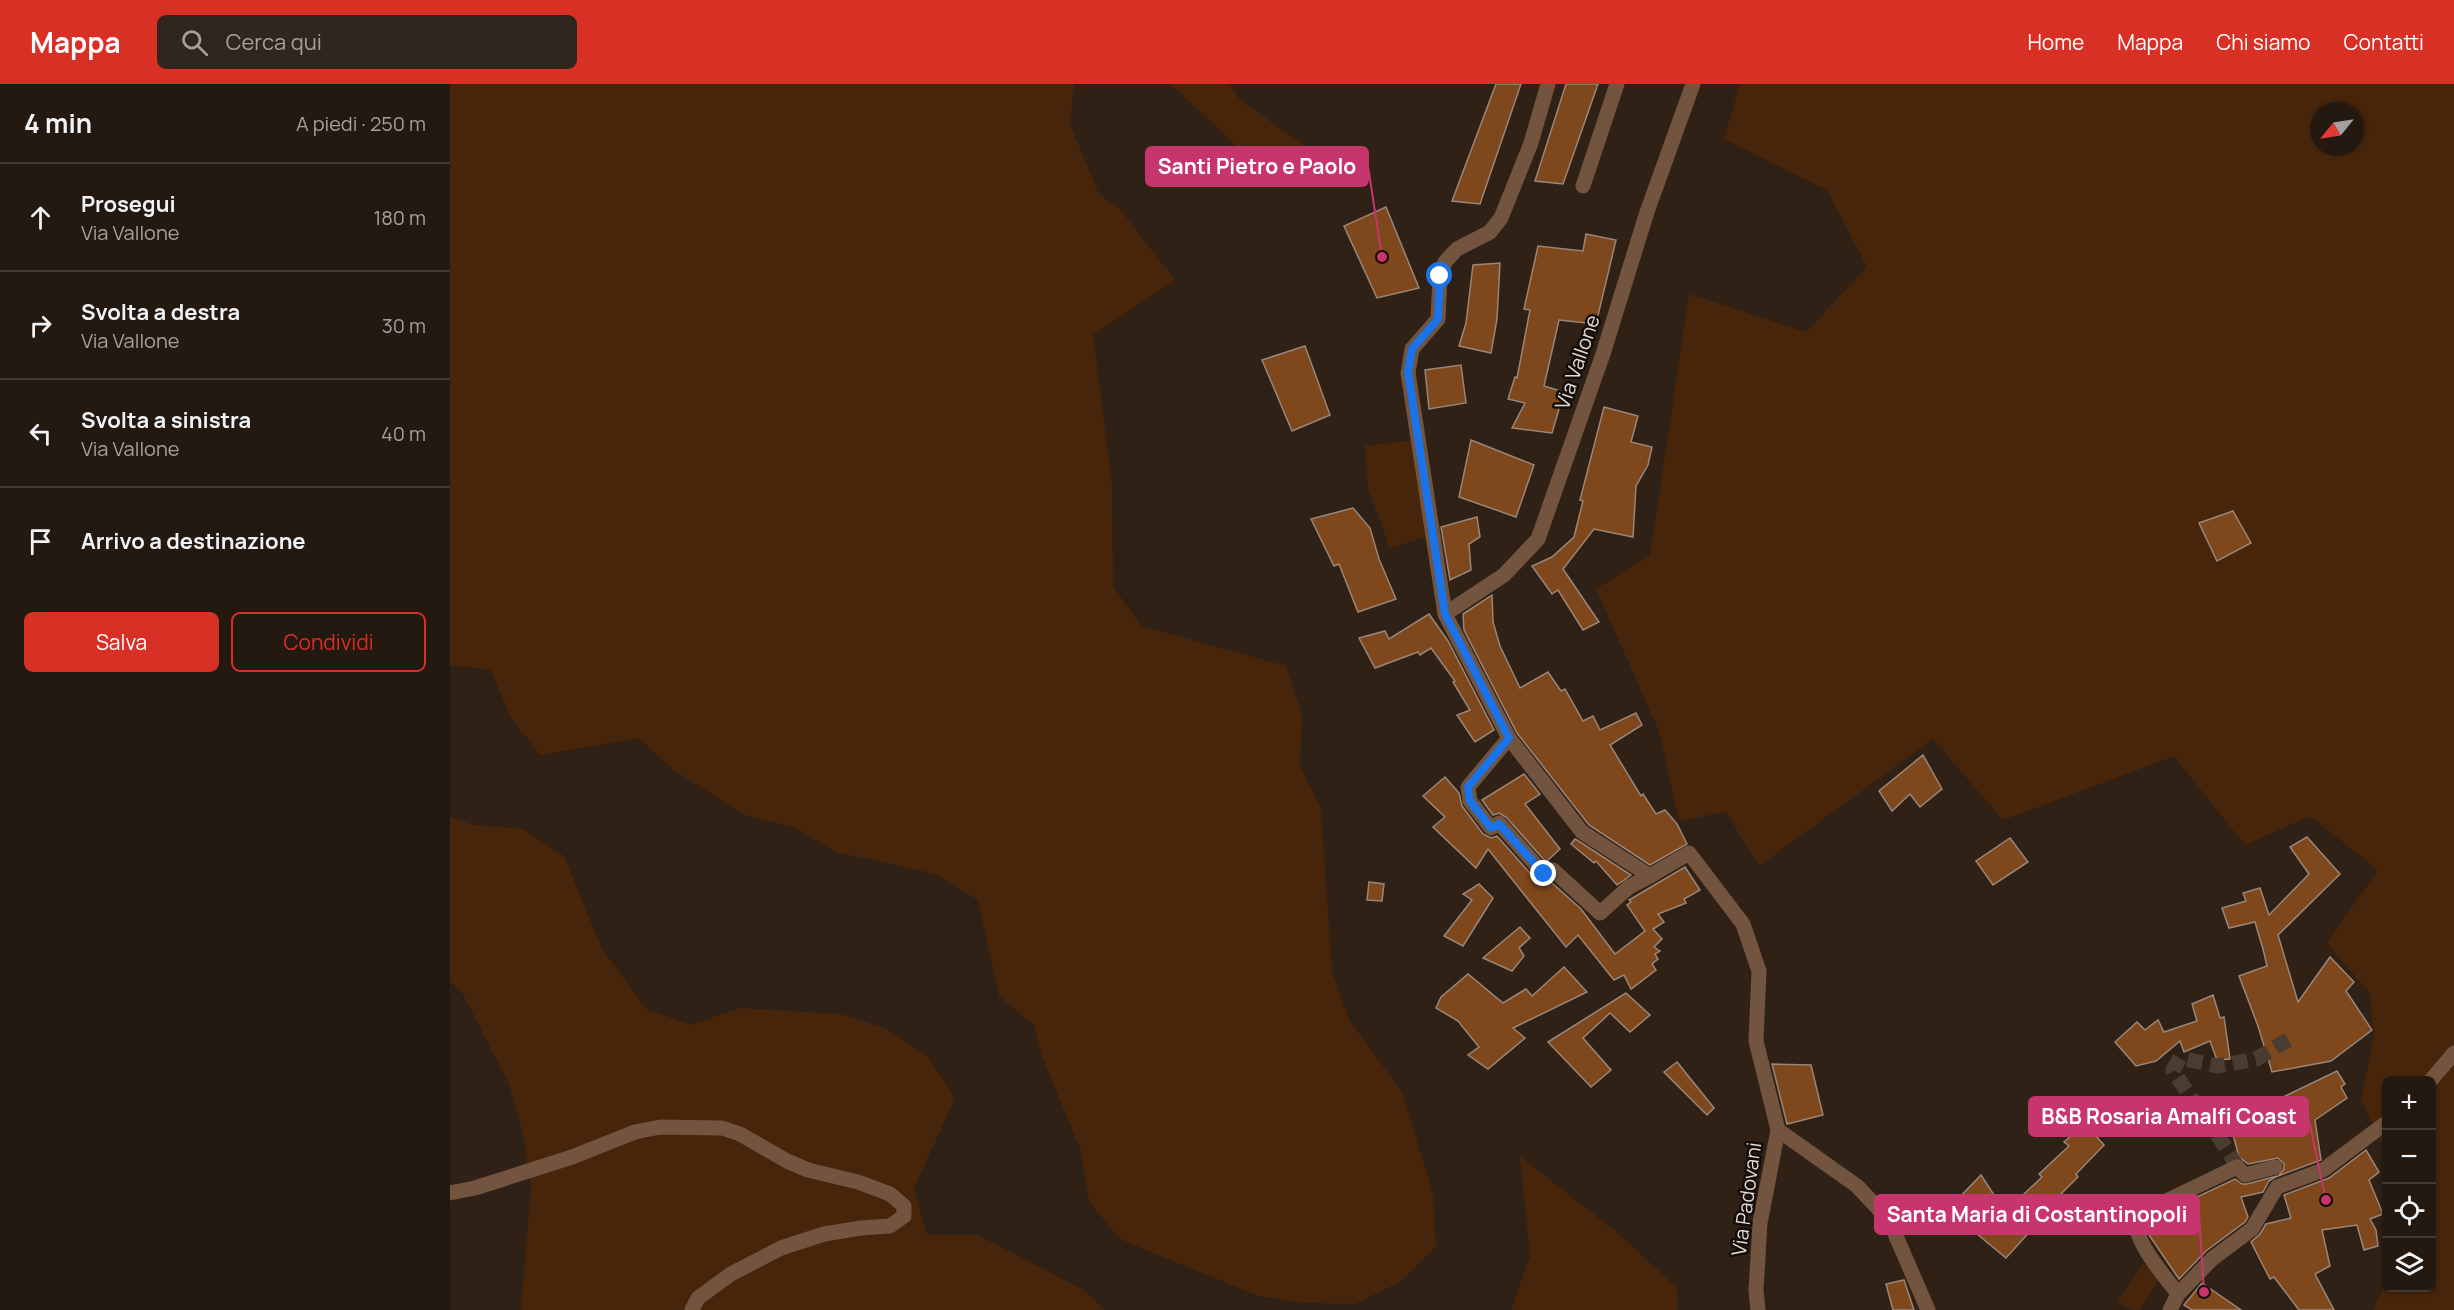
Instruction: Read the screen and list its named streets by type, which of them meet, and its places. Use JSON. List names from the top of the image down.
{
  "streets": {
    "street": ["Via Vallone", "Via Padovani"]
  },
  "places": ["Santi Pietro e Paolo", "B&B Rosaria Amalfi Coast", "Santa Maria di Costantinopoli"],
  "north": "bottom left",
  "page": {
    "header": "Mappa",
    "search": "Cerca qui",
    "nav": [
      "Home",
      "Mappa",
      "Chi siamo",
      "Contatti"
    ],
    "heading": ["4 min", "A piedi · 250 m"],
    "list": [
      ["Prosegui", "Via Vallone", "180 m"],
      ["Svolta a destra", "Via Vallone", "30 m"],
      ["Svolta a sinistra", "Via Vallone", "40 m"],
      "Arrivo a destinazione"
    ],
    "buttons": ["Salva", "Condividi"],
    "map_buttons": ["+", "−"]
  }
}
